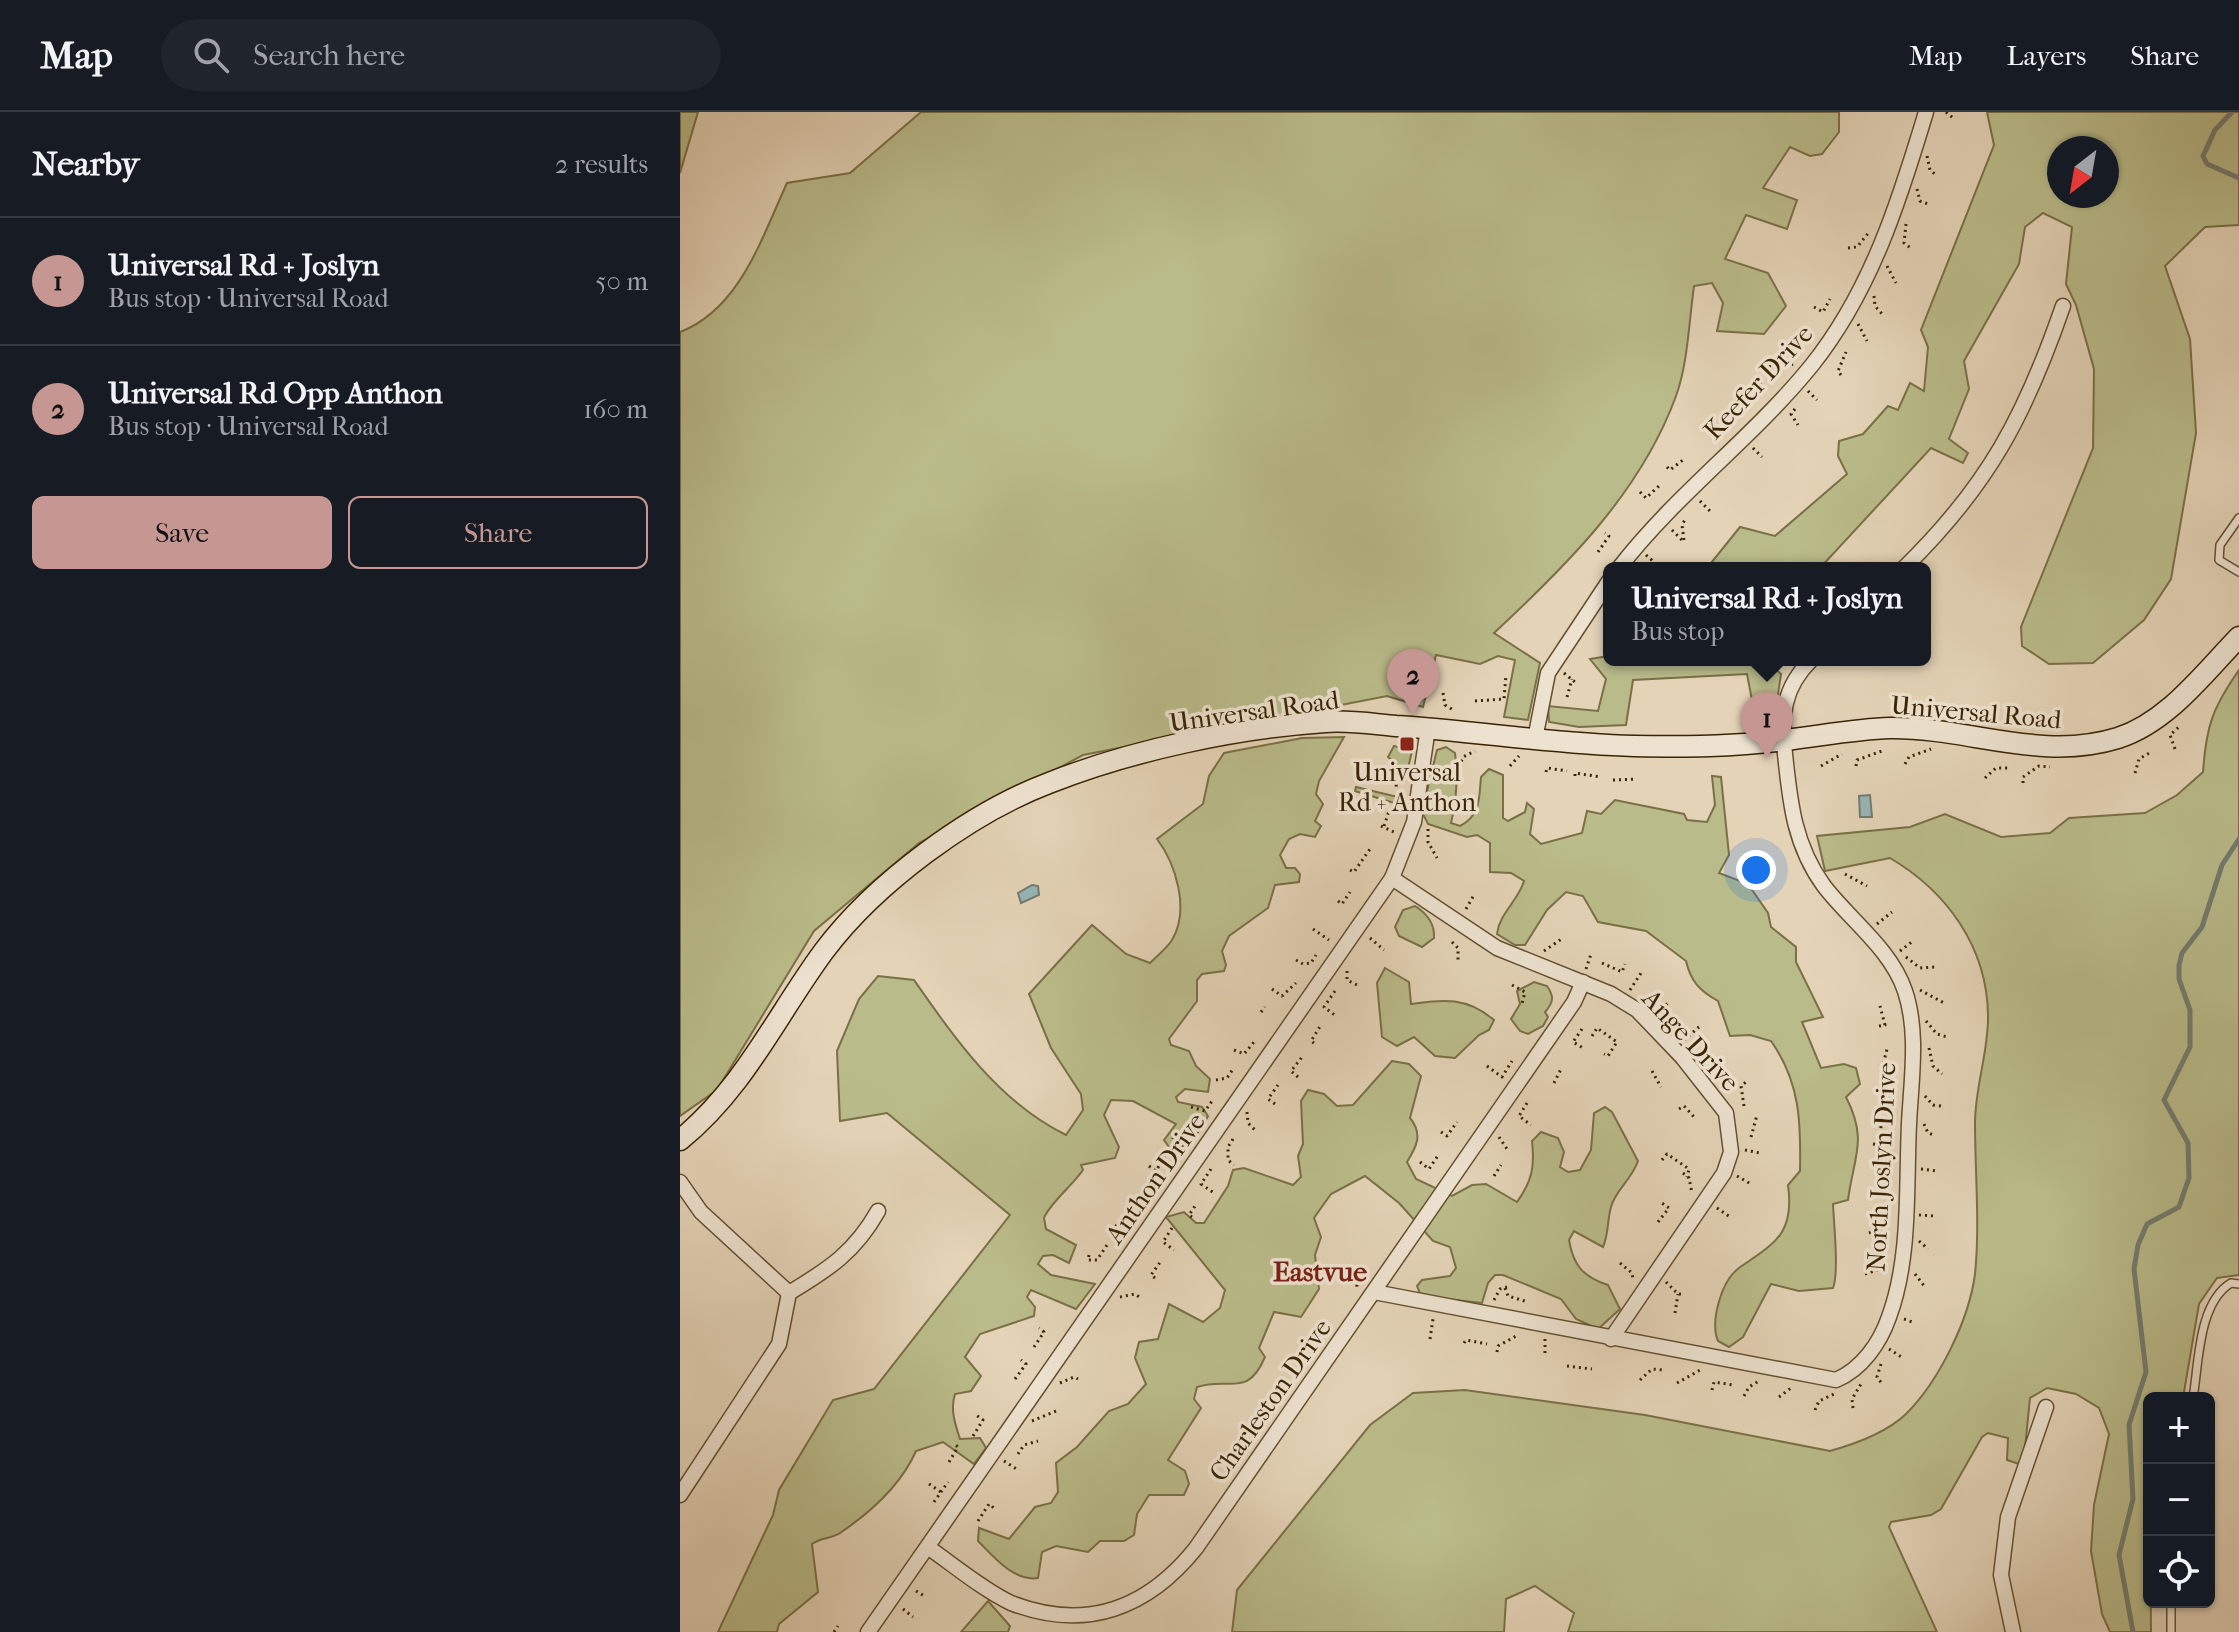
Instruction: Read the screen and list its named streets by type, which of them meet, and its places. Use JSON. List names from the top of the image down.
{
  "streets": {
    "street": [
      "Keefer Drive",
      "Universal Road",
      "Ange Drive",
      "North Joslyn Drive",
      "Anthon Drive",
      "Charleston Drive"
    ]
  },
  "crossings": [
    ["Universal Road", "North Joslyn Drive"],
    ["Universal Road", "Anthon Drive"],
    ["Ange Drive", "North Joslyn Drive"],
    ["Ange Drive", "Anthon Drive"],
    ["Ange Drive", "Charleston Drive"],
    ["North Joslyn Drive", "Charleston Drive"],
    ["Anthon Drive", "Charleston Drive"]
  ],
  "districts": ["Eastvue"],
  "places": {
    "transit": ["Universal Rd + Anthon"]
  },
  "north": "bottom left",
  "page": {
    "header": "Map",
    "search": "Search here",
    "nav": ["Map", "Layers", "Share"],
    "heading": ["Nearby", "2 results"],
    "list": [
      {
        "mark": "1",
        "name": "Universal Rd + Joslyn",
        "note": "Bus stop · Universal Road",
        "value": "50 m"
      },
      {
        "mark": "2",
        "name": "Universal Rd Opp Anthon",
        "note": "Bus stop · Universal Road",
        "value": "160 m"
      }
    ],
    "buttons": ["Save", "Share"],
    "popup": ["Universal Rd + Joslyn", "Bus stop"],
    "pins": ["2", "1"],
    "map_buttons": ["+", "−"]
  }
}
